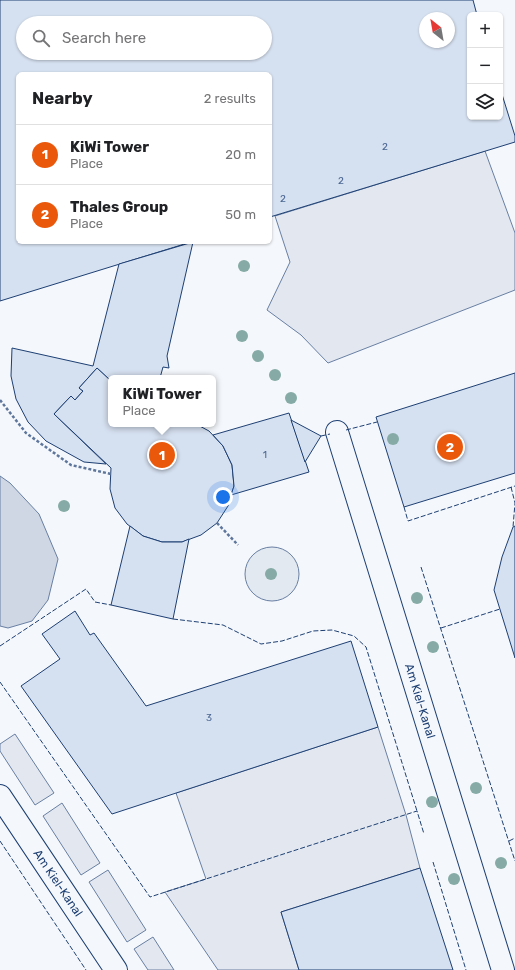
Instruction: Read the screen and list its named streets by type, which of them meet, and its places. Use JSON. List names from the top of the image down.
{
  "streets": {
    "street": ["Am Kiel-Kanal"]
  },
  "house_numbers": [
    "2",
    "2",
    "2",
    "1",
    "3"
  ],
  "north": "top left",
  "page": {
    "map_buttons": ["+", "−"],
    "search": "Search here",
    "heading": ["Nearby", "2 results"],
    "list": [
      {
        "mark": "1",
        "name": "KiWi Tower",
        "note": "Place",
        "value": "20 m"
      },
      {
        "mark": "2",
        "name": "Thales Group",
        "note": "Place",
        "value": "50 m"
      }
    ],
    "popup": ["KiWi Tower", "Place"],
    "pins": ["2", "1"]
  }
}
